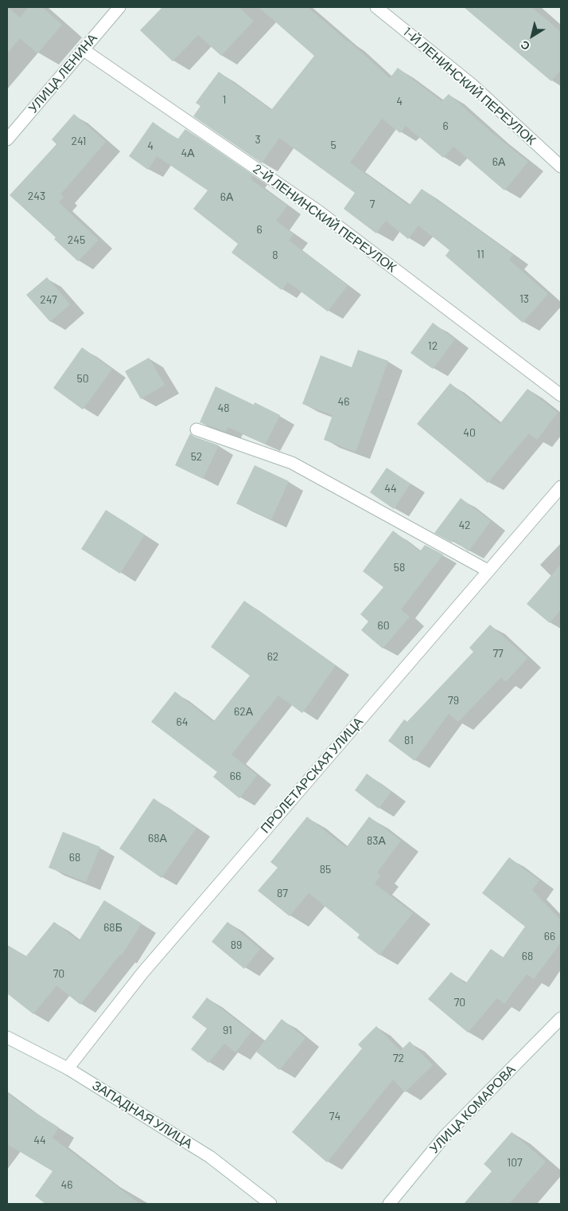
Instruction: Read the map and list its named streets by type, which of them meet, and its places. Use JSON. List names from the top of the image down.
{
  "streets": {
    "street": [
      "УЛИЦА ЛЕНИНА",
      "1-Й ЛЕНИНСКИЙ ПЕРЕУЛОК",
      "2-Й ЛЕНИНСКИЙ ПЕРЕУЛОК",
      "ПРОЛЕТАРСКАЯ УЛИЦА",
      "УЛИЦА КОМАРОВА",
      "ЗАПАДНАЯ УЛИЦА"
    ]
  },
  "crossings": [
    ["УЛИЦА ЛЕНИНА", "2-Й ЛЕНИНСКИЙ ПЕРЕУЛОК"],
    ["ПРОЛЕТАРСКАЯ УЛИЦА", "ЗАПАДНАЯ УЛИЦА"]
  ],
  "house_numbers": [
    "1",
    "4",
    "6",
    "3",
    "241",
    "5",
    "4",
    "4А",
    "6А",
    "243",
    "6А",
    "7",
    "6",
    "245",
    "11",
    "8",
    "13",
    "247",
    "12",
    "50",
    "46",
    "48",
    "40",
    "52",
    "44",
    "42",
    "58",
    "60",
    "77",
    "62",
    "79",
    "62А",
    "64",
    "81",
    "66",
    "68А",
    "83А",
    "68",
    "85",
    "87",
    "68Б",
    "66",
    "89",
    "68",
    "70",
    "70",
    "91",
    "72",
    "74",
    "44",
    "107",
    "46"
  ],
  "north": "bottom left"
}
